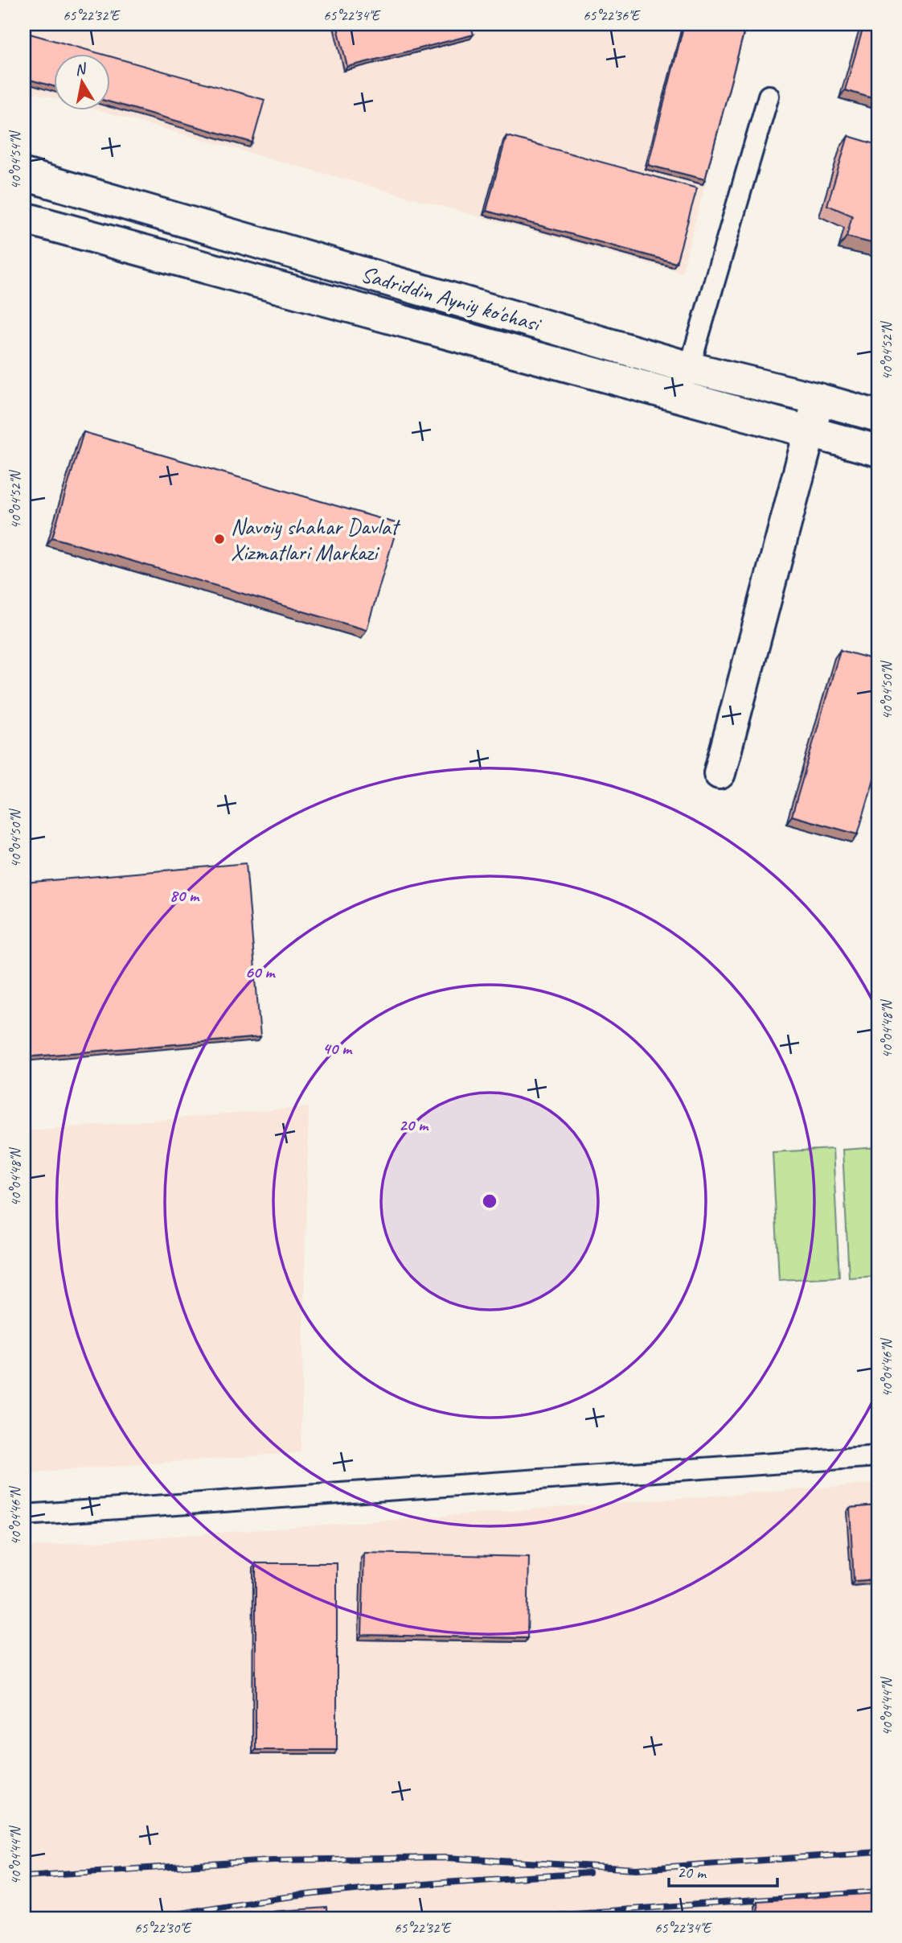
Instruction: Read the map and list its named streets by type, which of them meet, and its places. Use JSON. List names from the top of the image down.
{
  "streets": {
    "main road": ["Sadriddin Ayniy ko'chasi"]
  },
  "places": ["Navoiy shahar Davlat Xizmatlari Markazi"],
  "scale_bar": "20 m",
  "north": "top",
  "coordinates": [
    "65°22'32\"E",
    "65°22'34\"E",
    "65°22'36\"E",
    "40°04'54\"N",
    "40°04'52\"N",
    "40°04'50\"N",
    "40°04'48\"N",
    "40°04'46\"N",
    "40°04'44\"N",
    "65°22'30\"E"
  ],
  "rings": [
    "80 m",
    "60 m",
    "40 m",
    "20 m"
  ]
}
